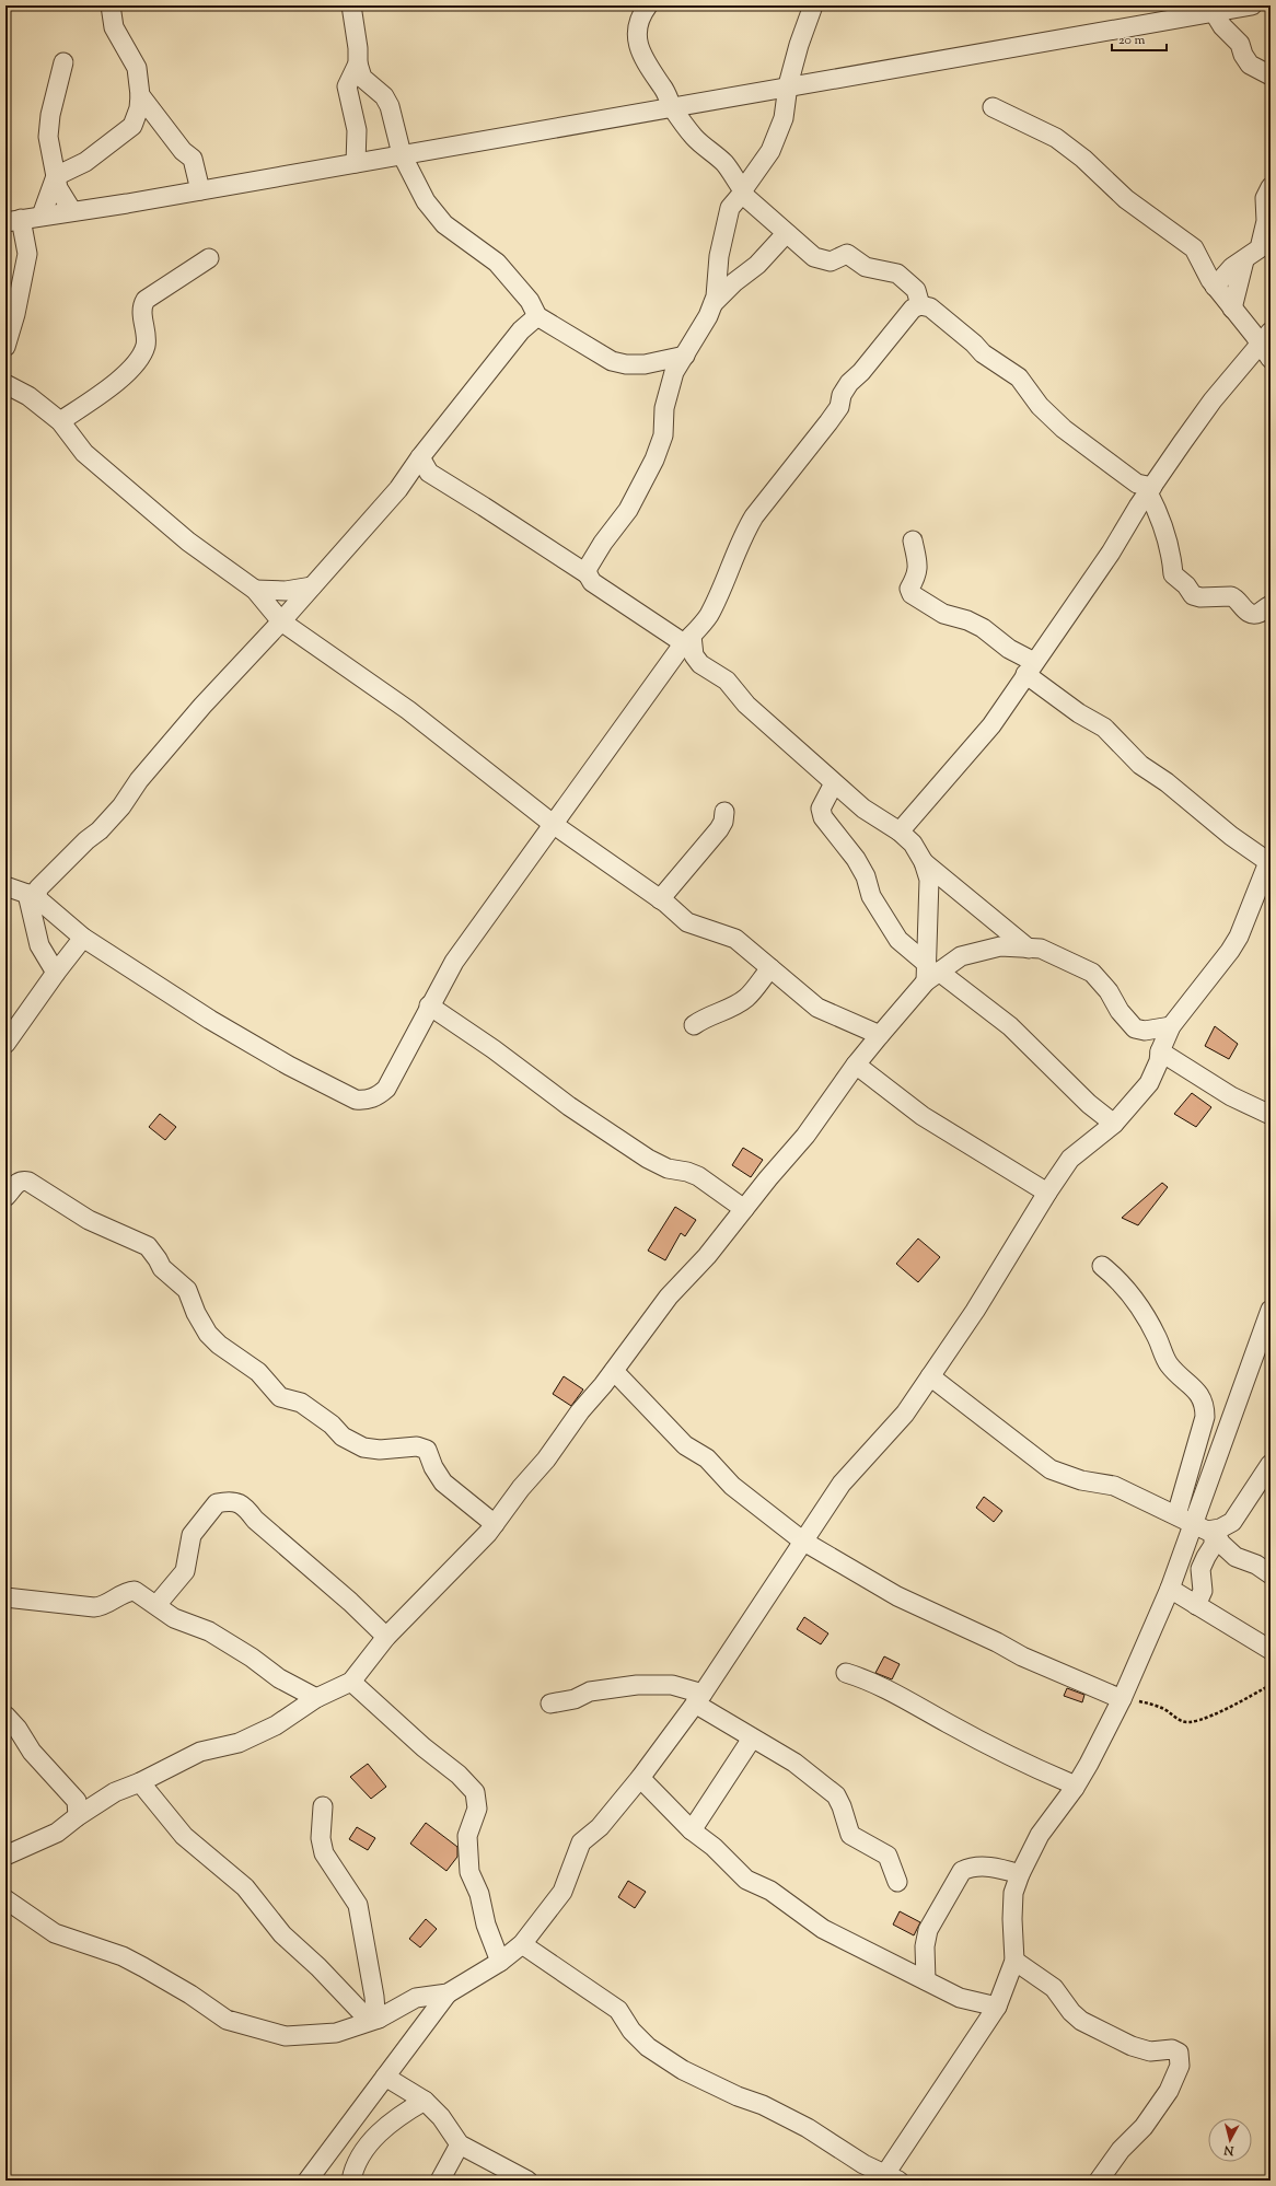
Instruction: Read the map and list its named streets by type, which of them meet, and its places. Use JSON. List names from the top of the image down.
{
  "scale_bar": "20 m",
  "north": "bottom"
}
